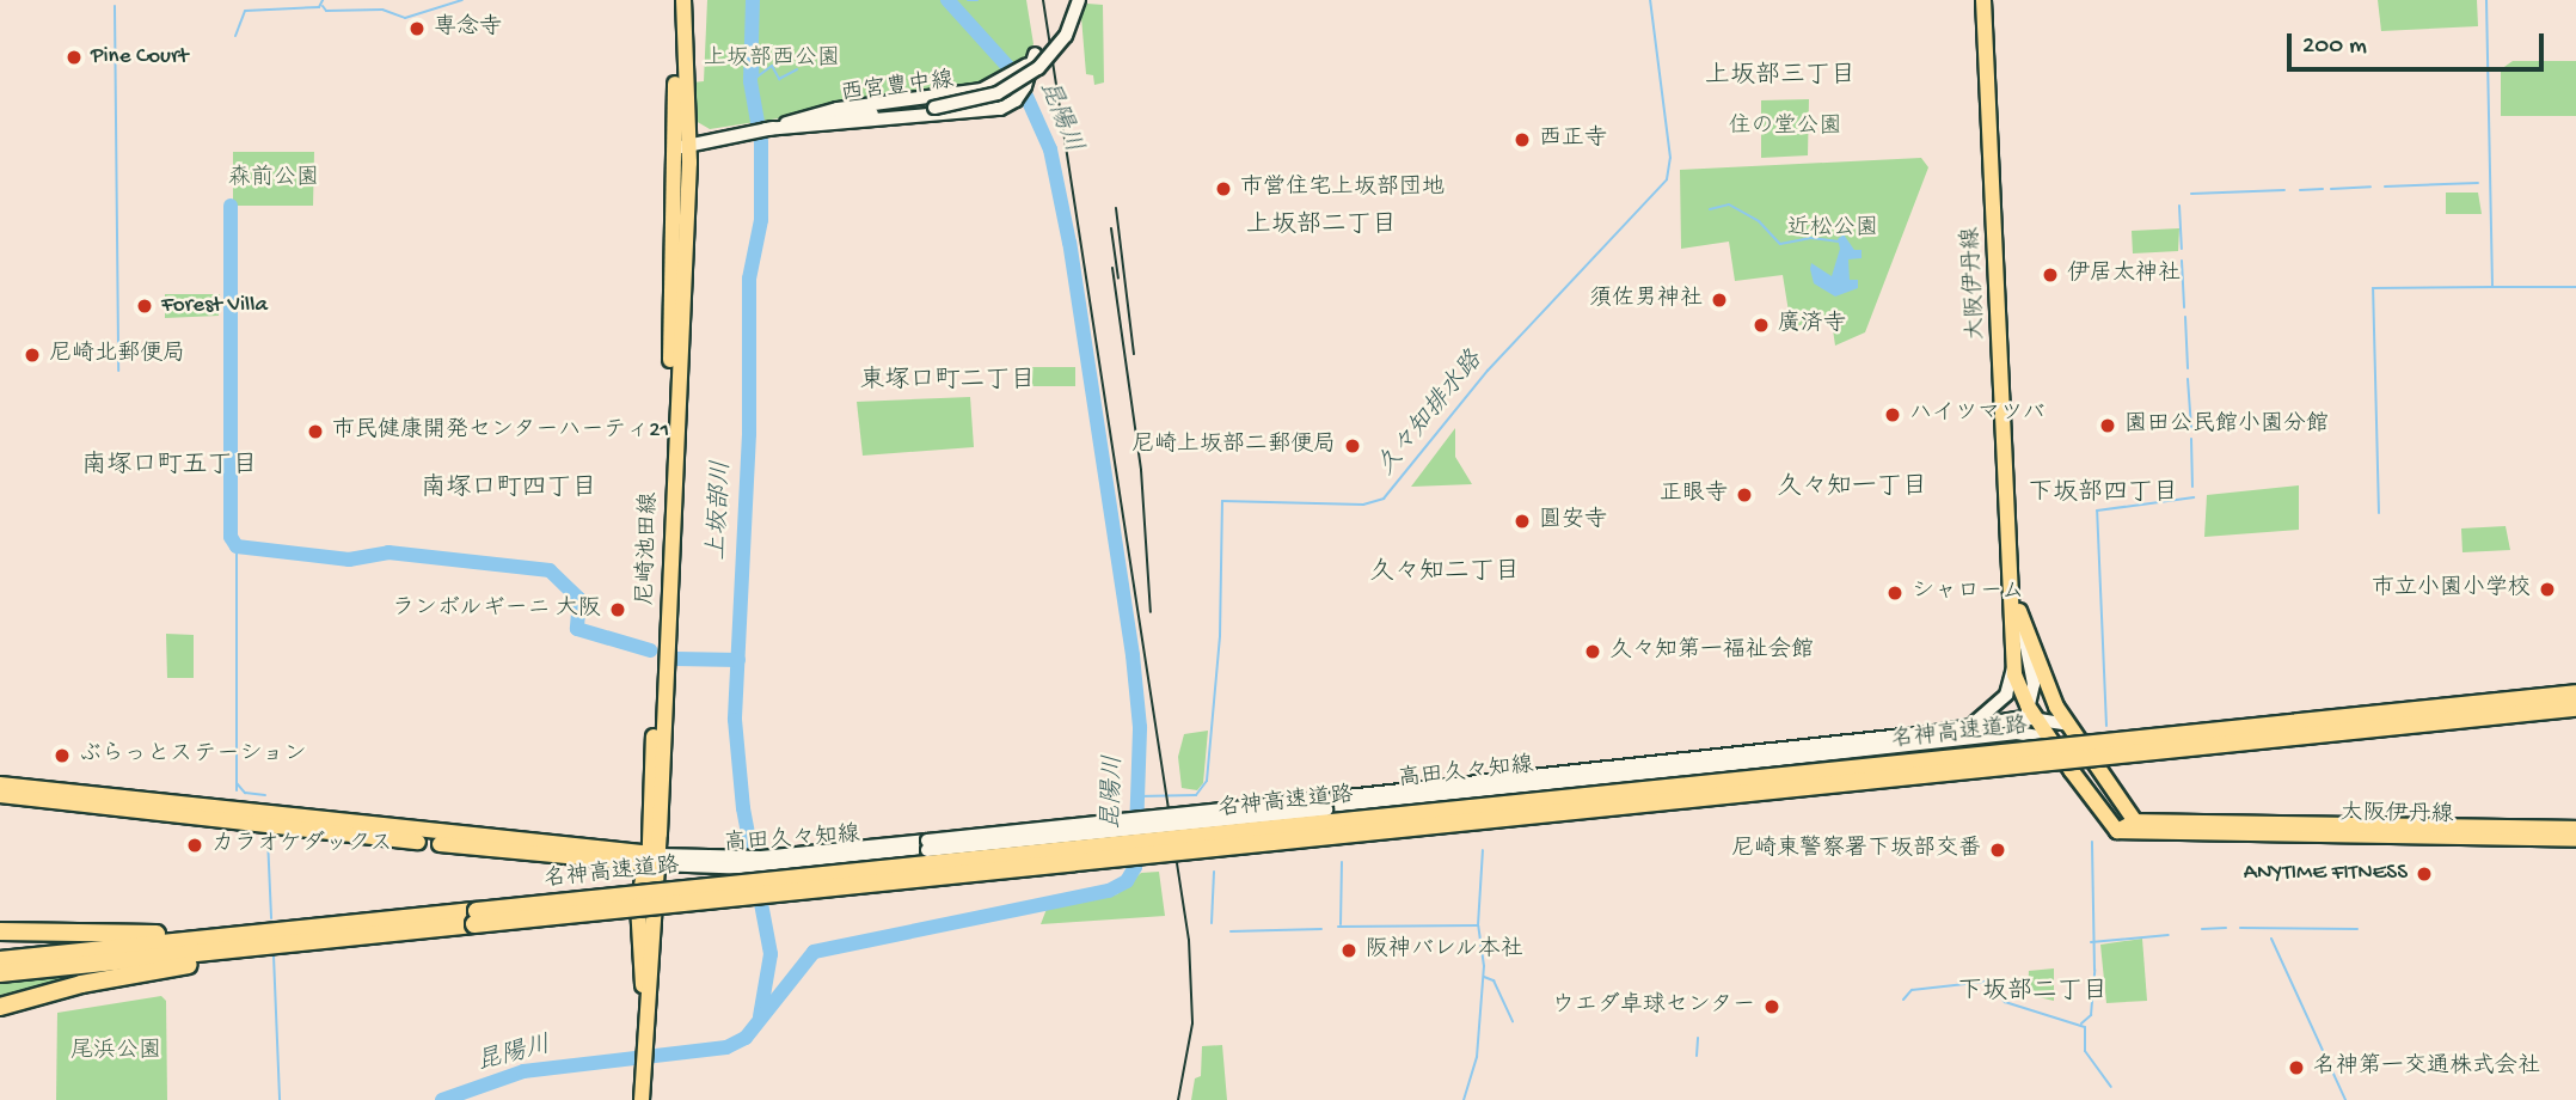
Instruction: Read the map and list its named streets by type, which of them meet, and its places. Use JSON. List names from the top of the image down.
{
  "streets": {
    "highway": ["名神高速道路"],
    "main road": [
      "西宮豊中線",
      "大阪伊丹線",
      "尼崎池田線",
      "高田久々知線"
    ]
  },
  "crossings": [
    ["西宮豊中線", "尼崎池田線"],
    ["大阪伊丹線", "高田久々知線"],
    ["尼崎池田線", "高田久々知線"]
  ],
  "districts": [
    "上坂部三丁目",
    "上坂部二丁目",
    "東塚口町二丁目",
    "南塚口町五丁目",
    "久々知一丁目",
    "南塚口町四丁目",
    "下坂部四丁目",
    "久々知二丁目",
    "下坂部二丁目"
  ],
  "water": ["昆陽川", "久々知排水路", "上坂部川"],
  "parks": [
    "上坂部西公園",
    "住の堂公園",
    "森前公園",
    "近松公園",
    "尾浜公園"
  ],
  "places": [
    "専念寺",
    "Pine Court",
    "西正寺",
    "市営住宅上坂部団地",
    "伊居太神社",
    "須佐男神社",
    "Forest Villa",
    "廣済寺",
    "尼崎北郵便局",
    "ハイツマツバ",
    "園田公民館小園分館",
    "市民健康開発センターハーティ21",
    "尼崎上坂部二郵便局",
    "正眼寺",
    "圓安寺",
    "市立小園小学校",
    "シャローム",
    "ランボルギーニ 大阪",
    "久々知第一福祉会館",
    "ぶらっとステーション",
    "カラオケダックス",
    "尼崎東警察署下坂部交番",
    "ANYTIME FITNESS",
    "阪神バレル本社",
    "ウエダ卓球センター",
    "名神第一交通株式会社"
  ],
  "scale_bar": "200 m"
}
